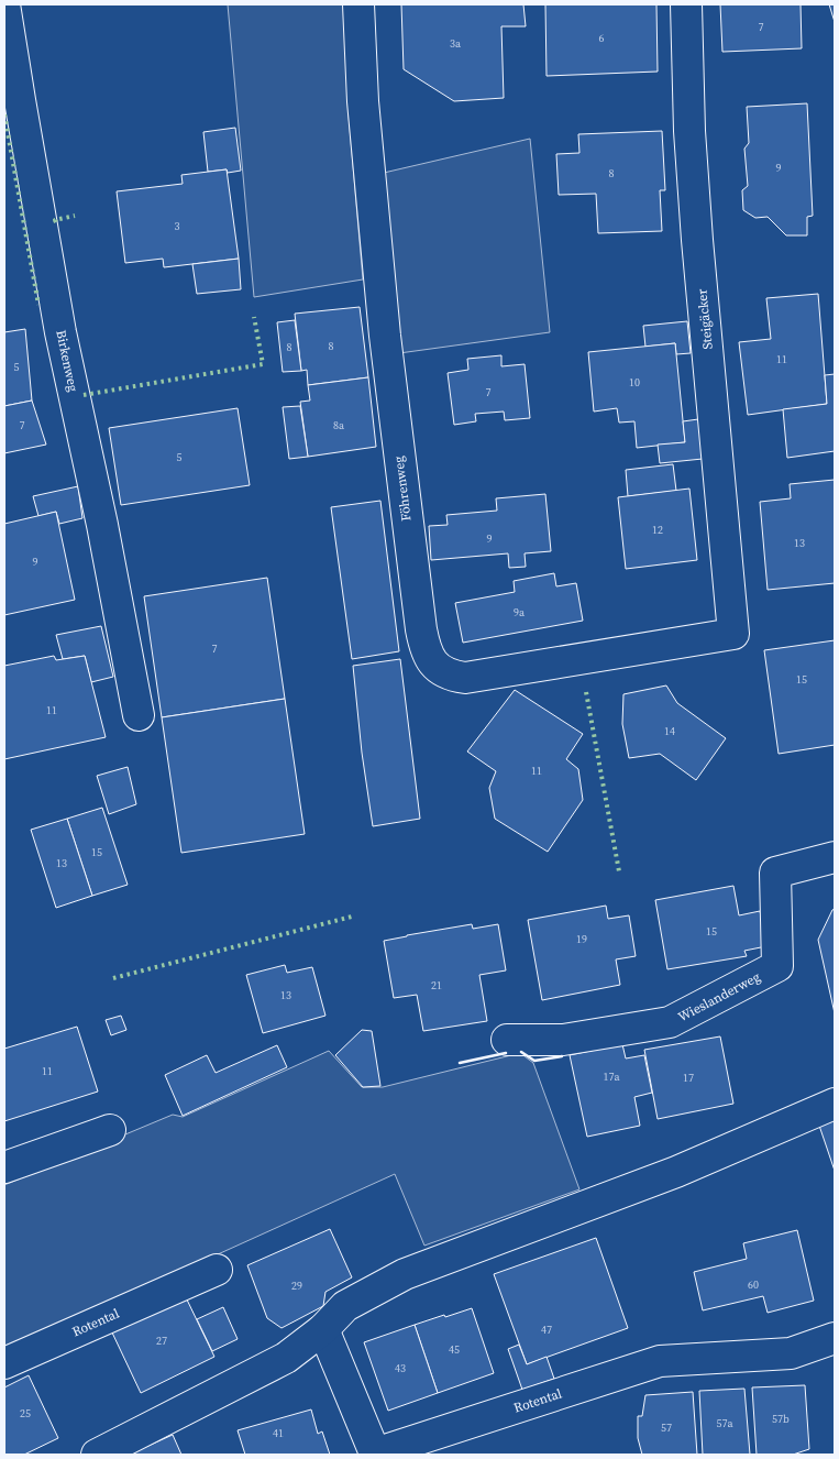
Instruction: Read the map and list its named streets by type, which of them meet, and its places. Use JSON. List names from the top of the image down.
{
  "streets": {
    "street": [
      "Steigäcker",
      "Birkenweg",
      "Föhrenweg",
      "Wieslanderweg",
      "Rotental"
    ]
  },
  "crossings": [
    ["Steigäcker", "Föhrenweg"]
  ],
  "house_numbers": [
    "7",
    "6",
    "3a",
    "9",
    "8",
    "3",
    "8",
    "8",
    "11",
    "5",
    "10",
    "7",
    "7",
    "8a",
    "5",
    "12",
    "9",
    "13",
    "9",
    "9a",
    "7",
    "15",
    "11",
    "14",
    "11",
    "15",
    "13",
    "15",
    "19",
    "21",
    "13",
    "11",
    "17a",
    "17",
    "60",
    "29",
    "47",
    "27",
    "45",
    "43",
    "25",
    "57b",
    "57a",
    "57",
    "41"
  ]
}
